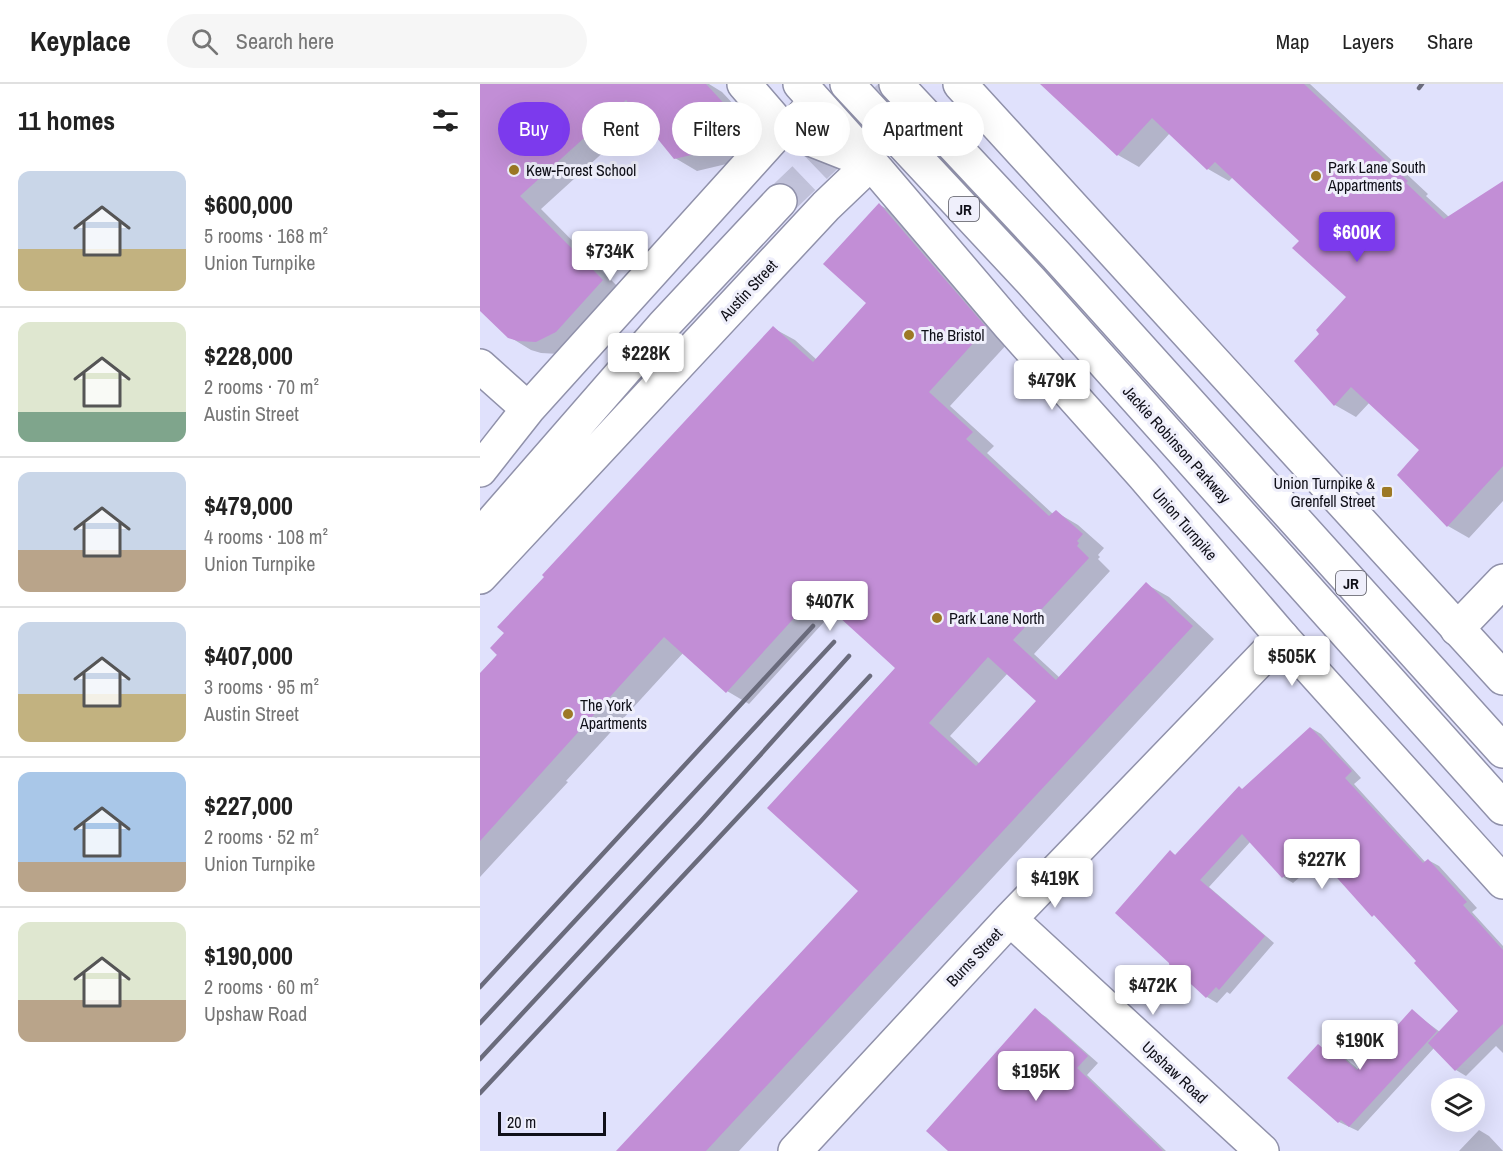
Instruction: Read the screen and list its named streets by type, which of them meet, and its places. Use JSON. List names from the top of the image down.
{
  "streets": {
    "main road": [
      "JR",
      "Austin Street",
      "Jackie Robinson Parkway",
      "Union Turnpike",
      "Burns Street",
      "Upshaw Road"
    ]
  },
  "crossings": [
    ["Austin Street", "Union Turnpike"],
    ["Union Turnpike", "Burns Street"],
    ["Burns Street", "Upshaw Road"]
  ],
  "places": {
    "other": [
      "Kew-Forest School",
      "Park Lane South Appartments",
      "The Bristol",
      "Park Lane North",
      "The York Apartments"
    ],
    "transit": ["Union Turnpike & Grenfell Street"]
  },
  "scale_bar": "20 m",
  "page": {
    "header": "Keyplace",
    "search": "Search here",
    "nav": ["Map", "Layers", "Share"],
    "heading": "11 homes",
    "chip": [
      "Buy",
      "Rent",
      "Filters",
      "New",
      "Apartment"
    ],
    "list": [
      {
        "name": "$600,000",
        "note": "5 rooms · 168 m² · Union Turnpike"
      },
      {
        "name": "$228,000",
        "note": "2 rooms · 70 m² · Austin Street"
      },
      {
        "name": "$479,000",
        "note": "4 rooms · 108 m² · Union Turnpike"
      },
      {
        "name": "$407,000",
        "note": "3 rooms · 95 m² · Austin Street"
      },
      {
        "name": "$227,000",
        "note": "2 rooms · 52 m² · Union Turnpike"
      },
      {
        "name": "$190,000",
        "note": "2 rooms · 60 m² · Upshaw Road"
      }
    ],
    "price": [
      "$600K",
      "$734K",
      "$228K",
      "$479K",
      "$407K",
      "$505K",
      "$227K",
      "$419K",
      "$472K",
      "$190K",
      "$195K"
    ],
    "scale": "20 m"
  }
}
